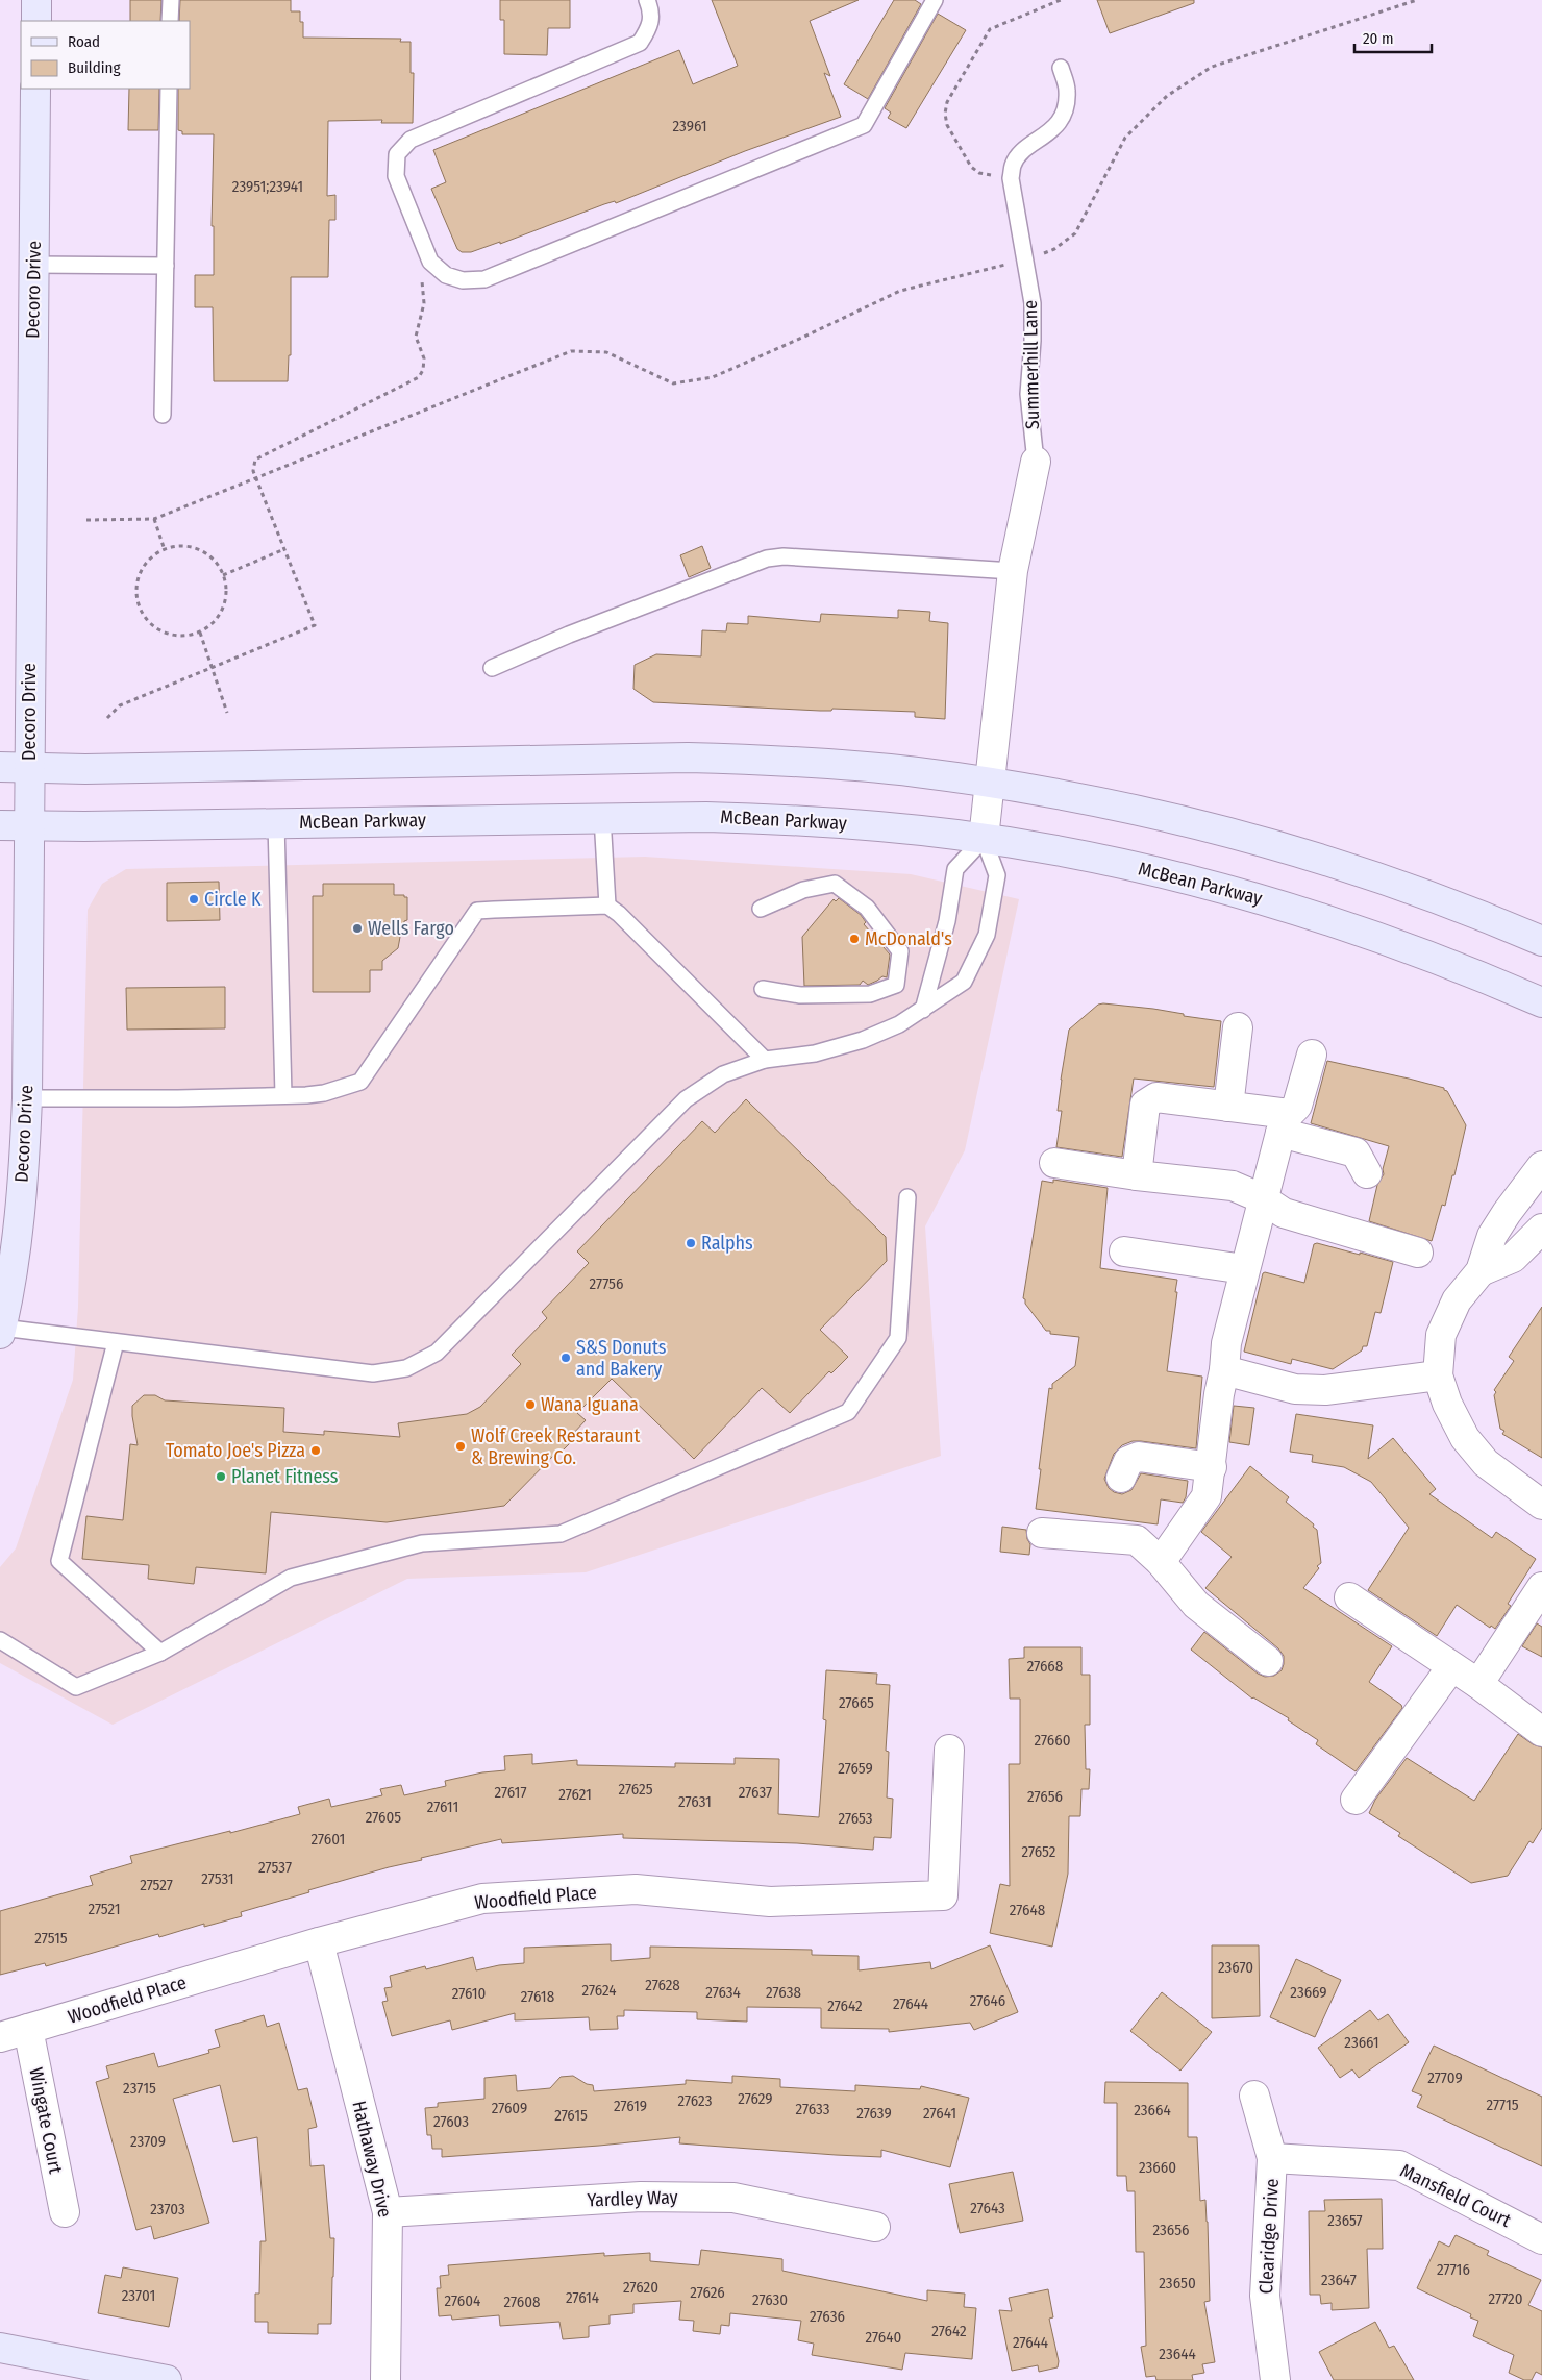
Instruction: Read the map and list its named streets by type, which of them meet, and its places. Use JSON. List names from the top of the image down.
{
  "streets": {
    "main road": ["Decoro Drive", "McBean Parkway"],
    "street": [
      "Summerhill Lane",
      "Woodfield Place",
      "Wingate Court",
      "Hathaway Drive",
      "Mansfield Court",
      "Yardley Way",
      "Clearidge Drive"
    ]
  },
  "crossings": [
    ["Decoro Drive", "McBean Parkway"],
    ["Summerhill Lane", "McBean Parkway"],
    ["Woodfield Place", "Wingate Court"],
    ["Woodfield Place", "Hathaway Drive"],
    ["Hathaway Drive", "Yardley Way"],
    ["Mansfield Court", "Clearidge Drive"]
  ],
  "places": [
    "Circle K",
    "Wells Fargo",
    "McDonald's",
    "Ralphs",
    "S&S Donuts and Bakery",
    "Wana Iguana",
    "Wolf Creek Restaraunt & Brewing Co.",
    "Tomato Joe's Pizza",
    "Planet Fitness"
  ],
  "house_numbers": [
    "23961",
    "23951;23941",
    "27756",
    "27668",
    "27665",
    "27660",
    "27659",
    "27625",
    "27617",
    "27637",
    "27621",
    "27656",
    "27631",
    "27611",
    "27605",
    "27653",
    "27601",
    "27652",
    "27537",
    "27531",
    "27527",
    "27521",
    "27648",
    "27515",
    "23670",
    "27628",
    "27624",
    "27634",
    "27638",
    "23669",
    "27610",
    "27618",
    "27646",
    "27644",
    "27642",
    "23661",
    "27709",
    "23715",
    "27629",
    "27623",
    "27715",
    "27619",
    "27609",
    "27633",
    "23664",
    "27639",
    "27641",
    "27615",
    "27603",
    "23709",
    "23660",
    "27643",
    "23703",
    "23657",
    "23656",
    "27716",
    "23647",
    "23650",
    "27620",
    "27626",
    "23701",
    "27614",
    "27720",
    "27630",
    "27604",
    "27608",
    "27636",
    "27642",
    "27640",
    "27644",
    "23644"
  ],
  "legend": ["Road", "Building"],
  "scale_bar": "20 m"
}
